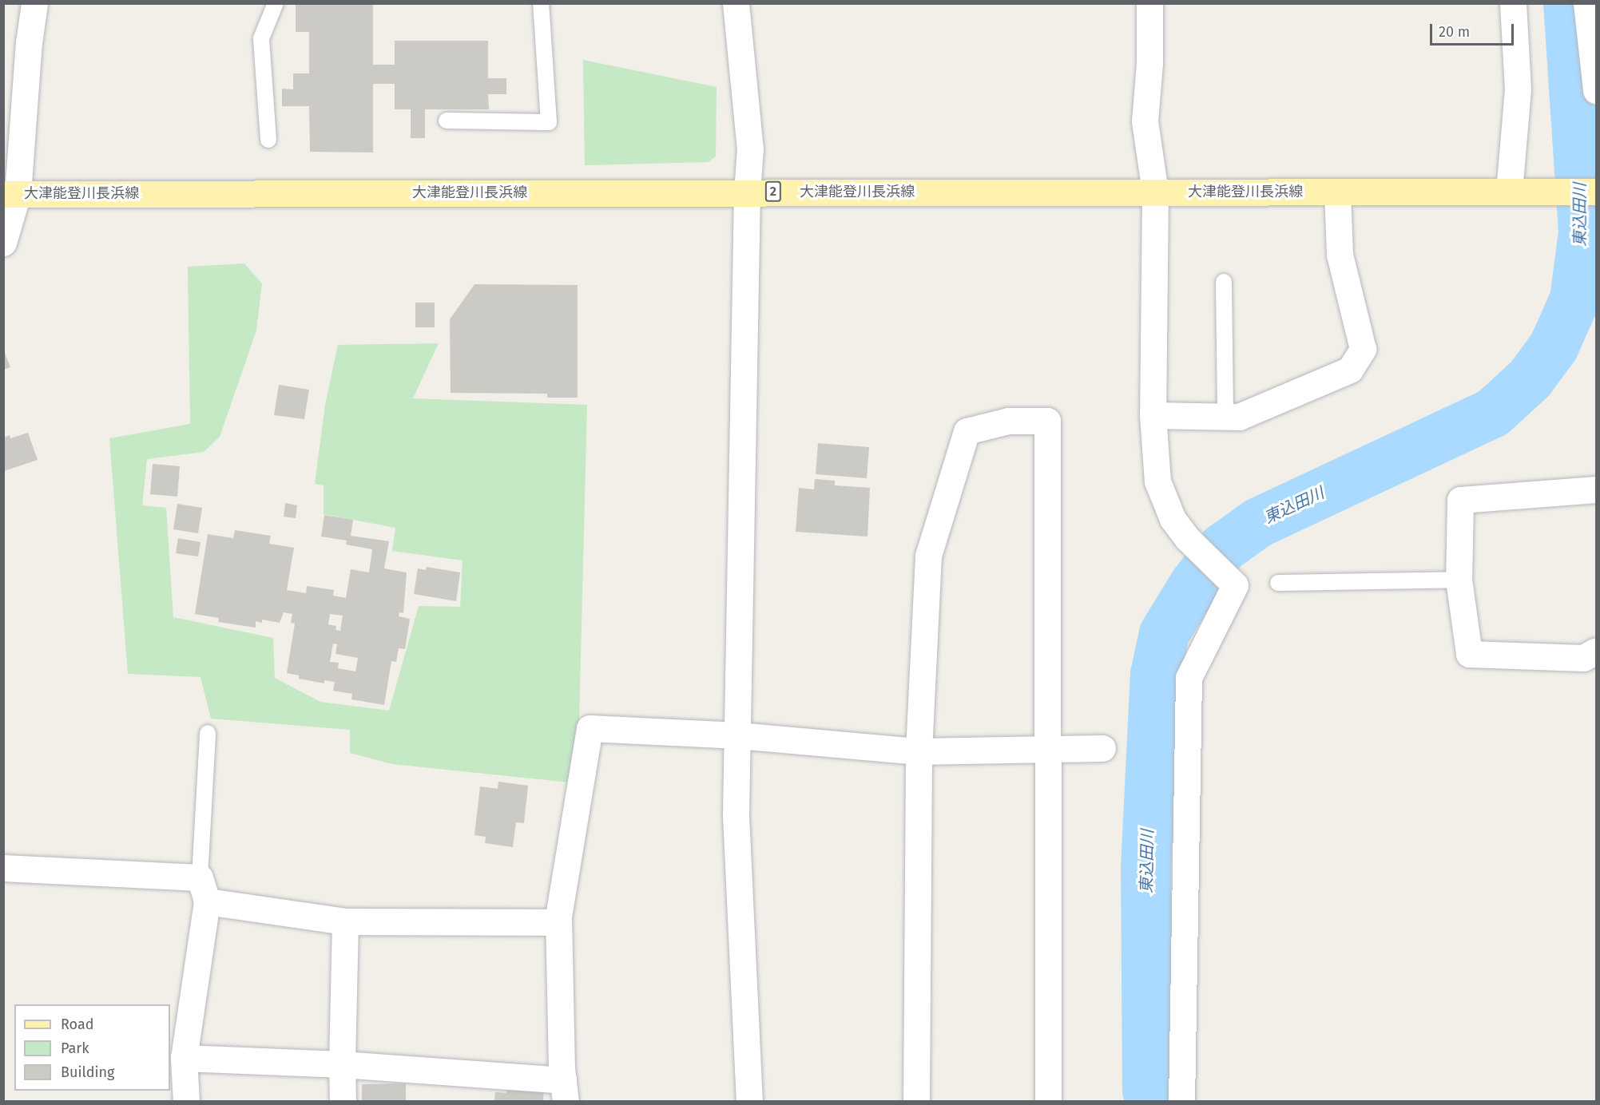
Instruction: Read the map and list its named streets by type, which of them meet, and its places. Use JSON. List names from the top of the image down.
{
  "streets": {
    "main road": ["2", "大津能登川長浜線"]
  },
  "water": ["東込田川"],
  "legend": ["Road", "Park", "Building"],
  "scale_bar": "20 m"
}
